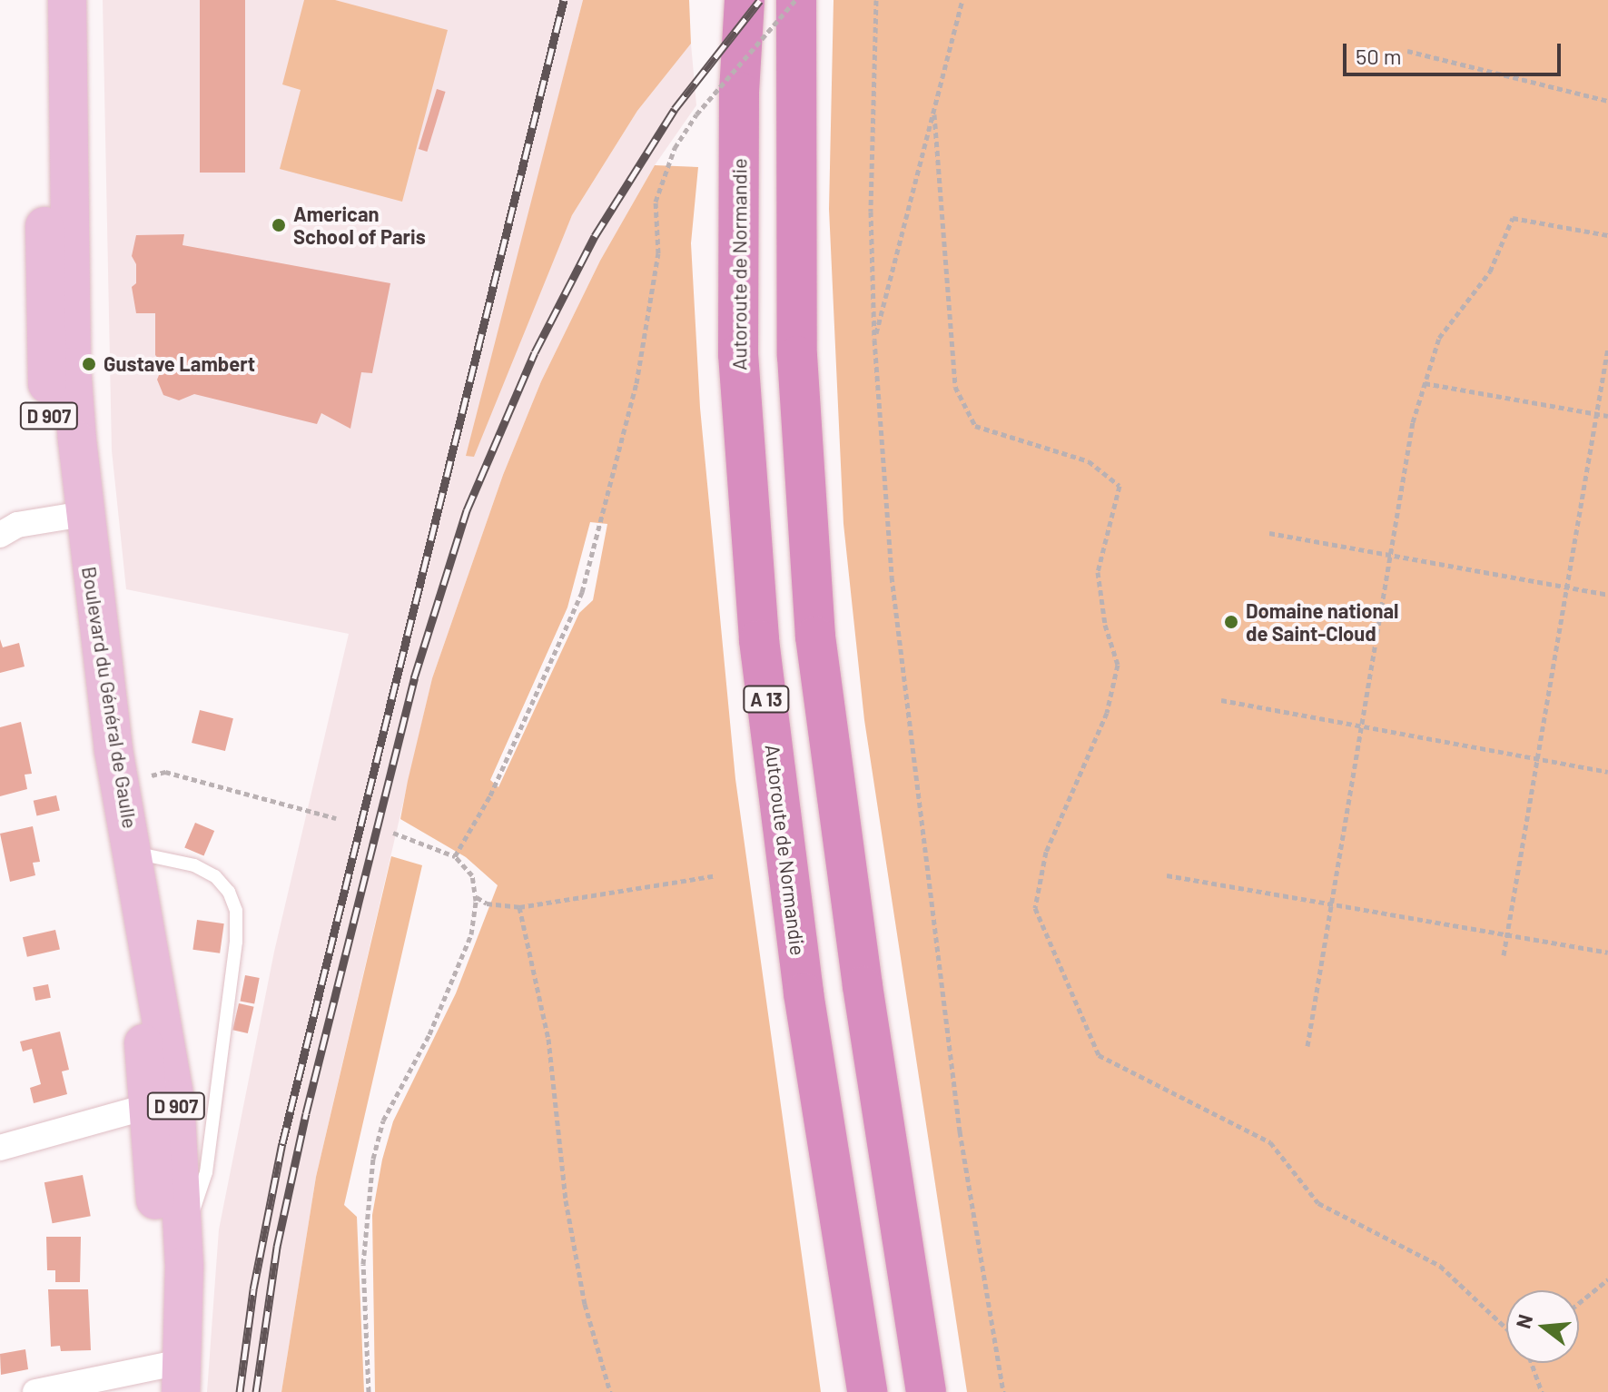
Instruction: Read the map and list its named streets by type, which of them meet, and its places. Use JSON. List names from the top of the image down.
{
  "streets": {
    "highway": ["Autoroute de Normandie", "A 13"],
    "main road": ["D 907", "Boulevard du Général de Gaulle"]
  },
  "places": ["American School of Paris", "Gustave Lambert", "Domaine national de Saint-Cloud"],
  "scale_bar": "50 m",
  "north": "left"
}
